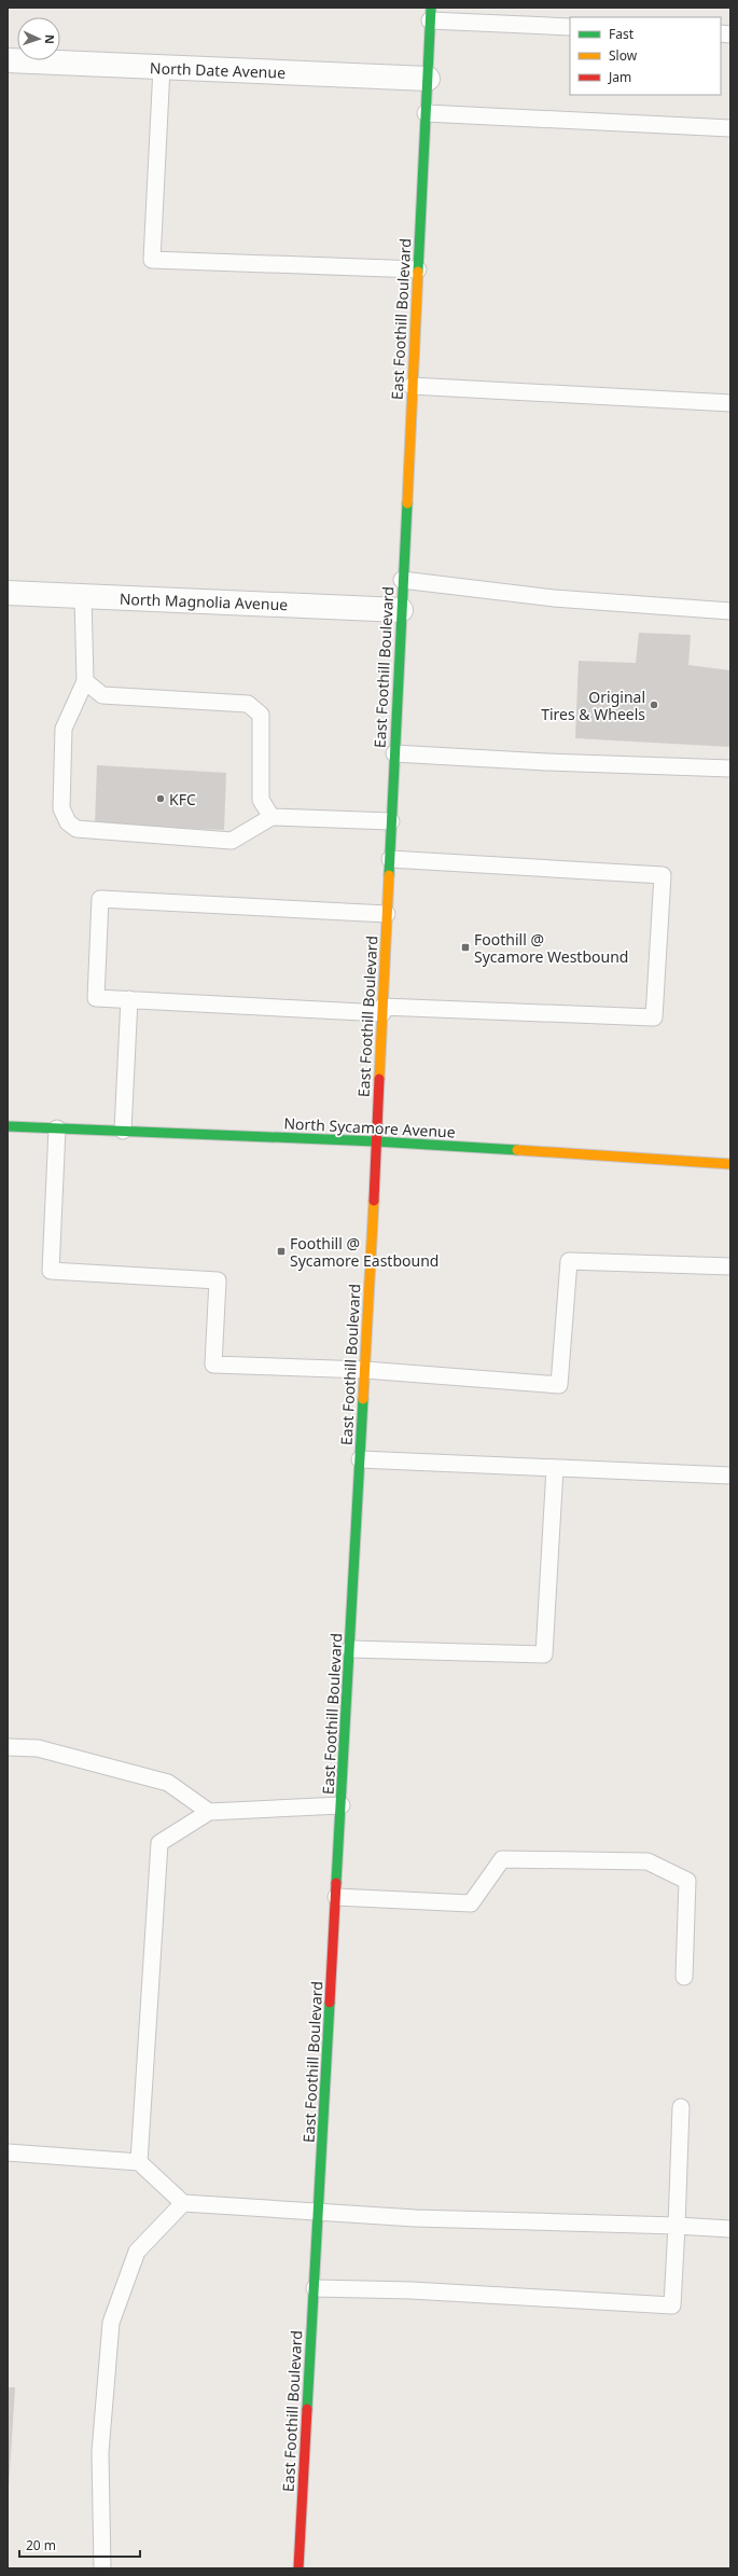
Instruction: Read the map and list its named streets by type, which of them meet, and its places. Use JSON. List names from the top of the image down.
{
  "streets": {
    "main road": ["East Foothill Boulevard", "North Sycamore Avenue"],
    "street": ["North Date Avenue", "North Magnolia Avenue"]
  },
  "crossings": [
    ["North Date Avenue", "East Foothill Boulevard"],
    ["East Foothill Boulevard", "North Magnolia Avenue"],
    ["East Foothill Boulevard", "North Sycamore Avenue"]
  ],
  "places": {
    "other": ["Original Tires & Wheels", "KFC"],
    "transit": ["Foothill @ Sycamore Westbound", "Foothill @ Sycamore Eastbound"]
  },
  "legend": ["Fast", "Slow", "Jam"],
  "scale_bar": "20 m",
  "north": "right"
}
